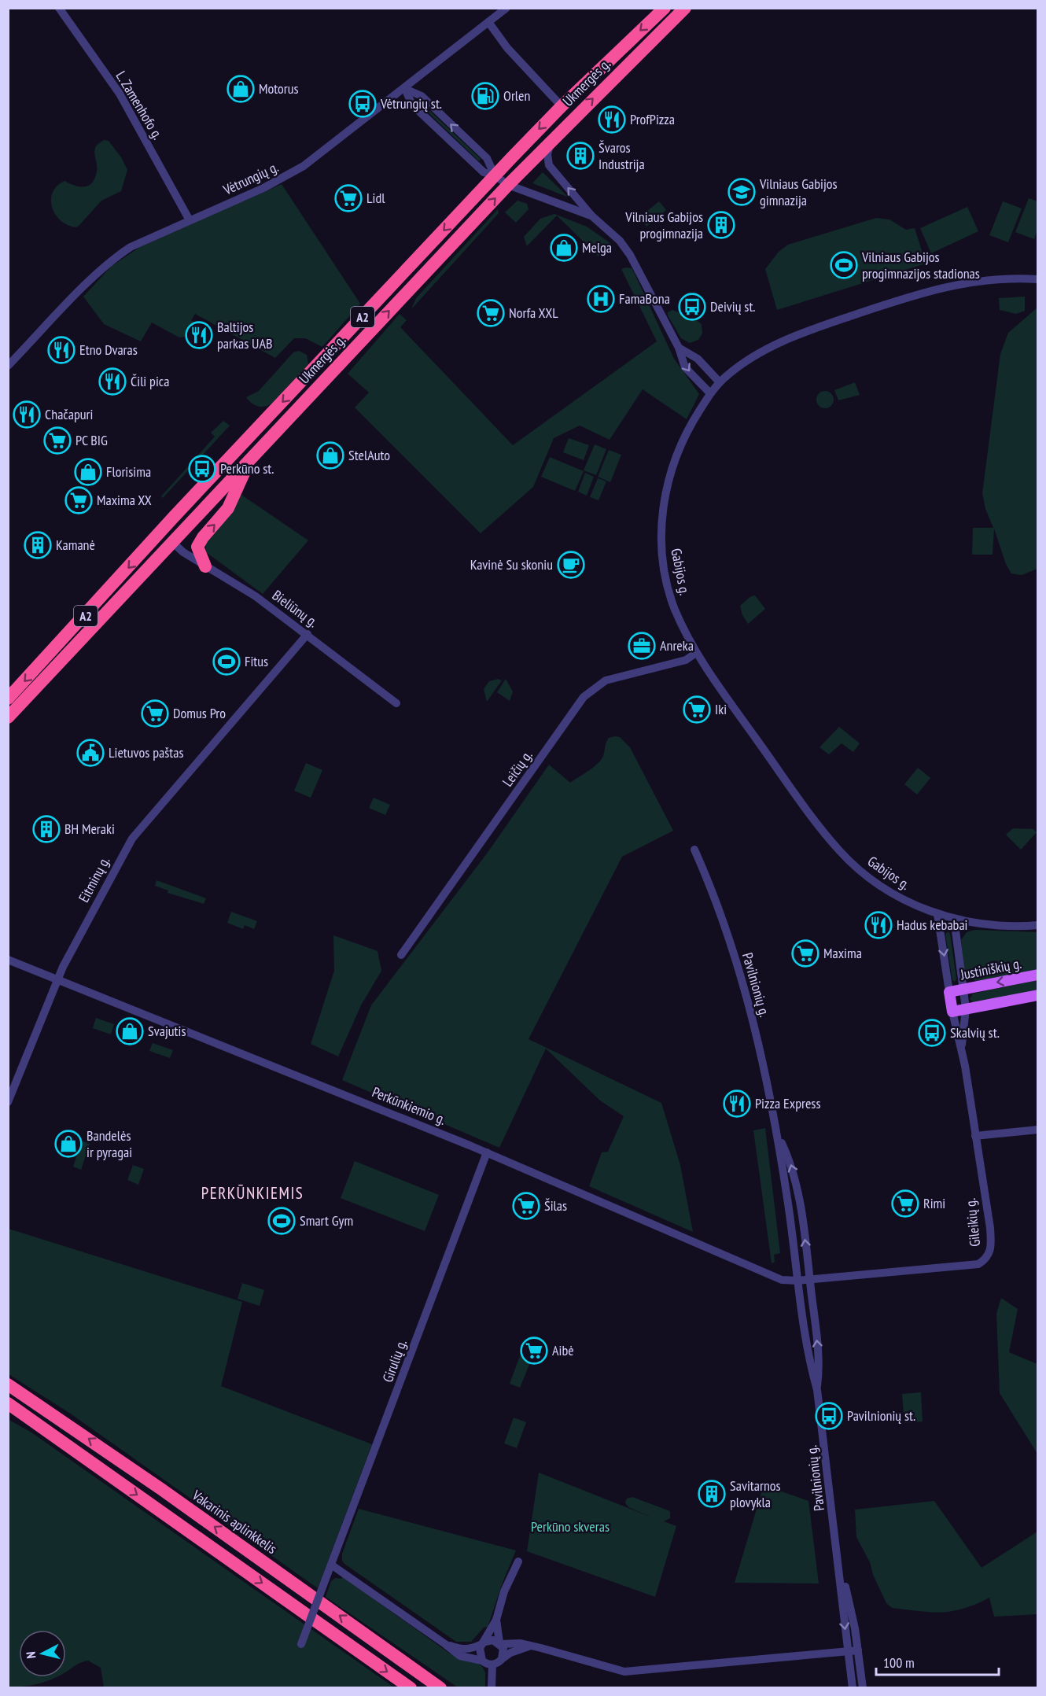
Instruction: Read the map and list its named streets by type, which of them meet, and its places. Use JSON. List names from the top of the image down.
{
  "streets": {
    "highway": ["Ukmergės g.", "A2", "Vakarinis aplinkkelis"],
    "main road": ["Justiniškių g.", "Gileikių g."],
    "street": [
      "L. Zamenhofo g.",
      "Vėtrungių g.",
      "Gabijos g.",
      "Bieliūnų g.",
      "Leičių g.",
      "Eitminų g.",
      "Pavilnionių g.",
      "Perkūnkiemio g.",
      "Girulių g."
    ]
  },
  "crossings": [
    ["Ukmergės g.", "Bieliūnų g."],
    ["L. Zamenhofo g.", "Vėtrungių g."],
    ["Gabijos g.", "Leičių g."],
    ["Gabijos g.", "Gileikių g."],
    ["Bieliūnų g.", "Eitminų g."],
    ["Eitminų g.", "Perkūnkiemio g."],
    ["Justiniškių g.", "Gileikių g."],
    ["Pavilnionių g.", "Perkūnkiemio g."],
    ["Pavilnionių g.", "Gileikių g."],
    ["Perkūnkiemio g.", "Gileikių g."],
    ["Perkūnkiemio g.", "Girulių g."]
  ],
  "districts": ["PERKŪNKIEMIS"],
  "parks": ["Perkūno skveras"],
  "places": {
    "shop": [
      "Motorus",
      "Melga",
      "StelAuto",
      "Florisima",
      "Svajutis",
      "Bandelės ir pyragai"
    ],
    "fuel station": ["Orlen"],
    "bus stop": [
      "Vėtrungių st.",
      "Deivių st.",
      "Perkūno st.",
      "Skalvių st.",
      "Pavilnionių st."
    ],
    "restaurant": [
      "ProfPizza",
      "Baltijos parkas UAB",
      "Etno Dvaras",
      "Čili pica",
      "Chačapuri",
      "Hadus kebabai",
      "Pizza Express"
    ],
    "building": [
      "Švaros Industrija",
      "Vilniaus Gabijos progimnazija",
      "Kamanė",
      "BH Meraki",
      "Savitarnos plovykla"
    ],
    "school or university": ["Vilniaus Gabijos gimnazija"],
    "supermarket": [
      "Lidl",
      "Norfa XXL",
      "PC BIG",
      "Maxima XX",
      "Iki",
      "Domus Pro",
      "Maxima",
      "Rimi",
      "Šilas",
      "Aibė"
    ],
    "sports": ["Vilniaus Gabijos progimnazijos stadionas", "Fitus", "Smart Gym"],
    "hospital": ["FamaBona"],
    "cafe": ["Kavinė Su skoniu"],
    "office": ["Anreka"],
    "public building": ["Lietuvos paštas"]
  },
  "scale_bar": "100 m",
  "north": "left"
}
